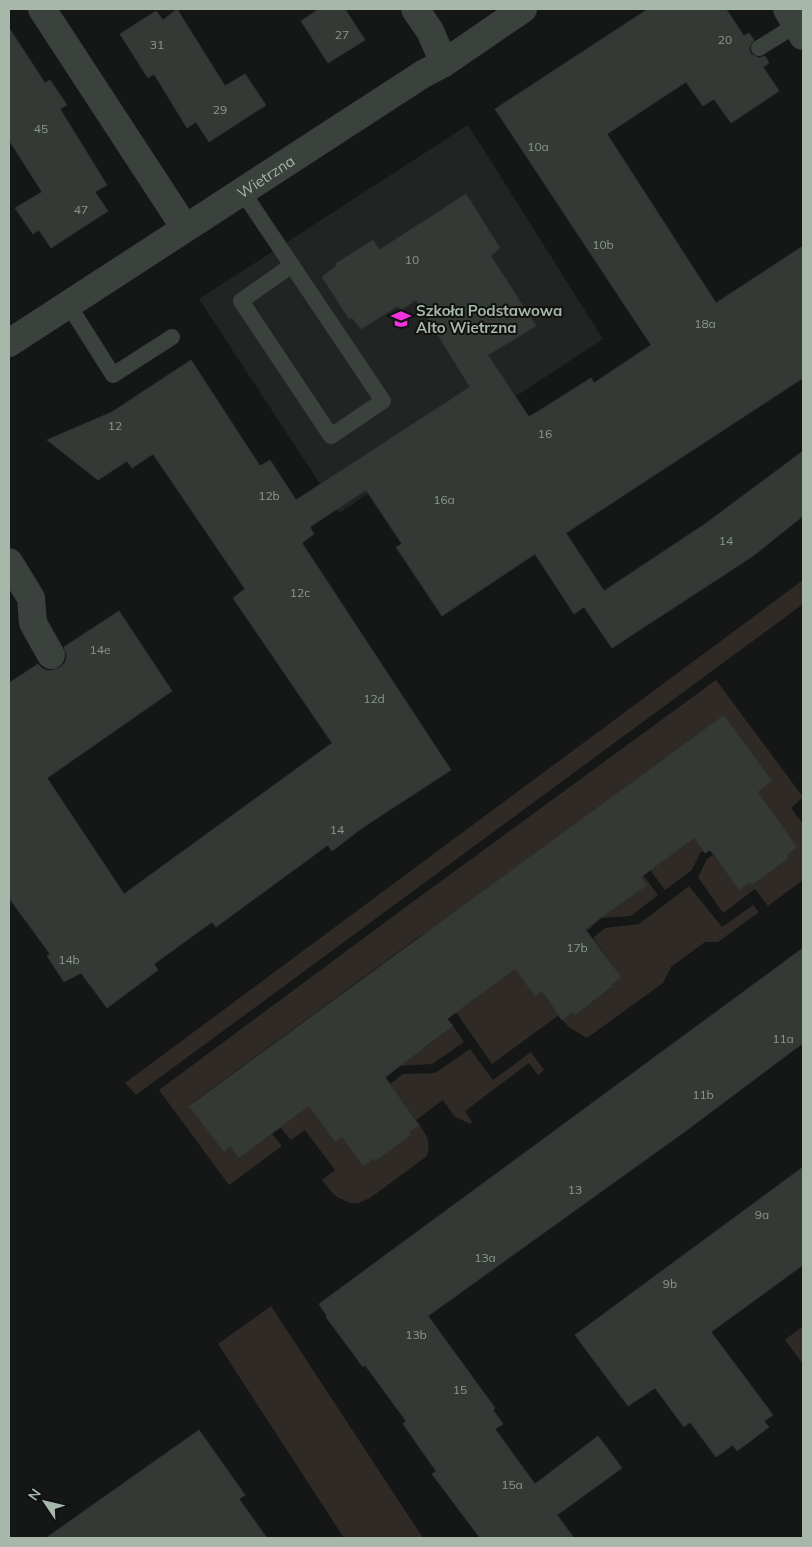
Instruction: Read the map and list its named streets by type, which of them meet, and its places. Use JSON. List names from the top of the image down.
{
  "streets": {
    "street": ["Wietrzna"]
  },
  "places": {
    "school or university": ["Szkoła Podstawowa Alto Wietrzna"]
  },
  "house_numbers": [
    "27",
    "20",
    "31",
    "29",
    "45",
    "10a",
    "47",
    "10b",
    "10",
    "18a",
    "12",
    "16",
    "12b",
    "16a",
    "14",
    "12c",
    "14e",
    "12d",
    "14",
    "17b",
    "14b",
    "11a",
    "11b",
    "13",
    "9a",
    "13a",
    "9b",
    "13b",
    "15",
    "15a"
  ],
  "north": "top left"
}
